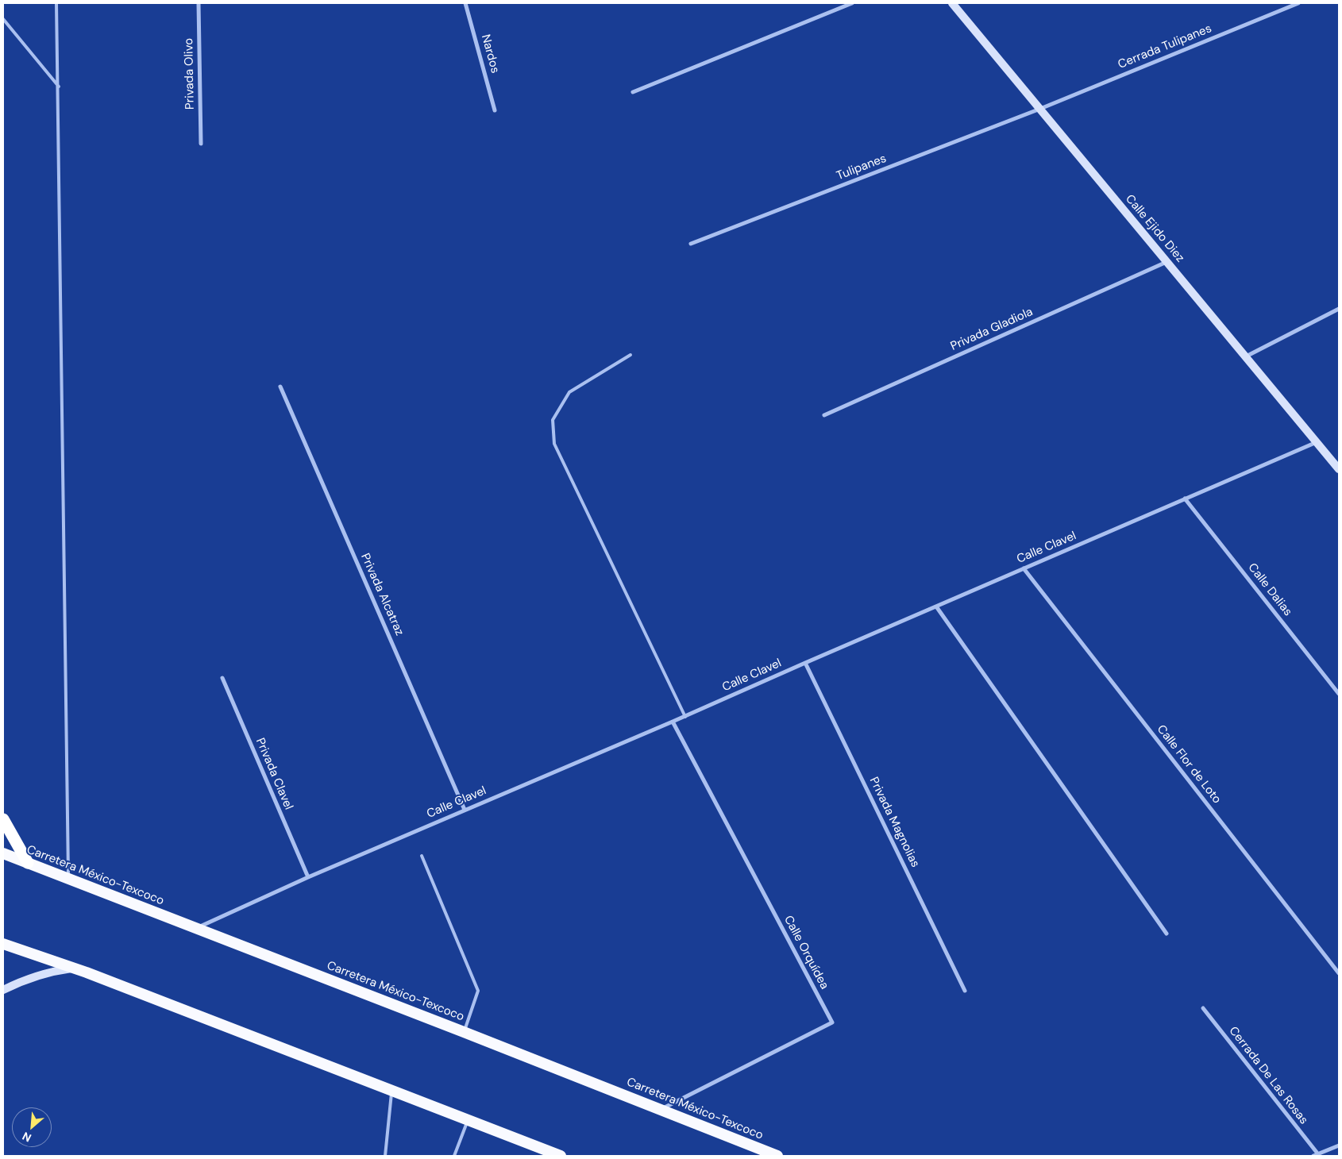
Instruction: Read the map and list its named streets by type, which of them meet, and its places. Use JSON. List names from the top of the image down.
{
  "streets": {
    "highway": ["Carretera México-Texcoco"],
    "main road": ["Calle Ejido Diez"],
    "street": [
      "Cerrada Tulipanes",
      "Nardos",
      "Privada Olivo",
      "Tulipanes",
      "Privada Gladiola",
      "Calle Clavel",
      "Calle Dalias",
      "Privada Alcatraz",
      "Calle Flor de Loto",
      "Privada Clavel",
      "Privada Magnolias",
      "Calle Orquídea",
      "Cerrada De Las Rosas"
    ]
  },
  "crossings": [
    ["Cerrada Tulipanes", "Tulipanes"],
    ["Cerrada Tulipanes", "Calle Ejido Diez"],
    ["Tulipanes", "Calle Ejido Diez"],
    ["Calle Ejido Diez", "Privada Gladiola"],
    ["Calle Ejido Diez", "Calle Clavel"],
    ["Calle Clavel", "Calle Dalias"],
    ["Calle Clavel", "Privada Alcatraz"],
    ["Calle Clavel", "Calle Flor de Loto"],
    ["Calle Clavel", "Privada Clavel"],
    ["Calle Clavel", "Privada Magnolias"],
    ["Calle Clavel", "Carretera México-Texcoco"],
    ["Calle Clavel", "Calle Orquídea"],
    ["Carretera México-Texcoco", "Calle Orquídea"]
  ],
  "north": "bottom left"
}
